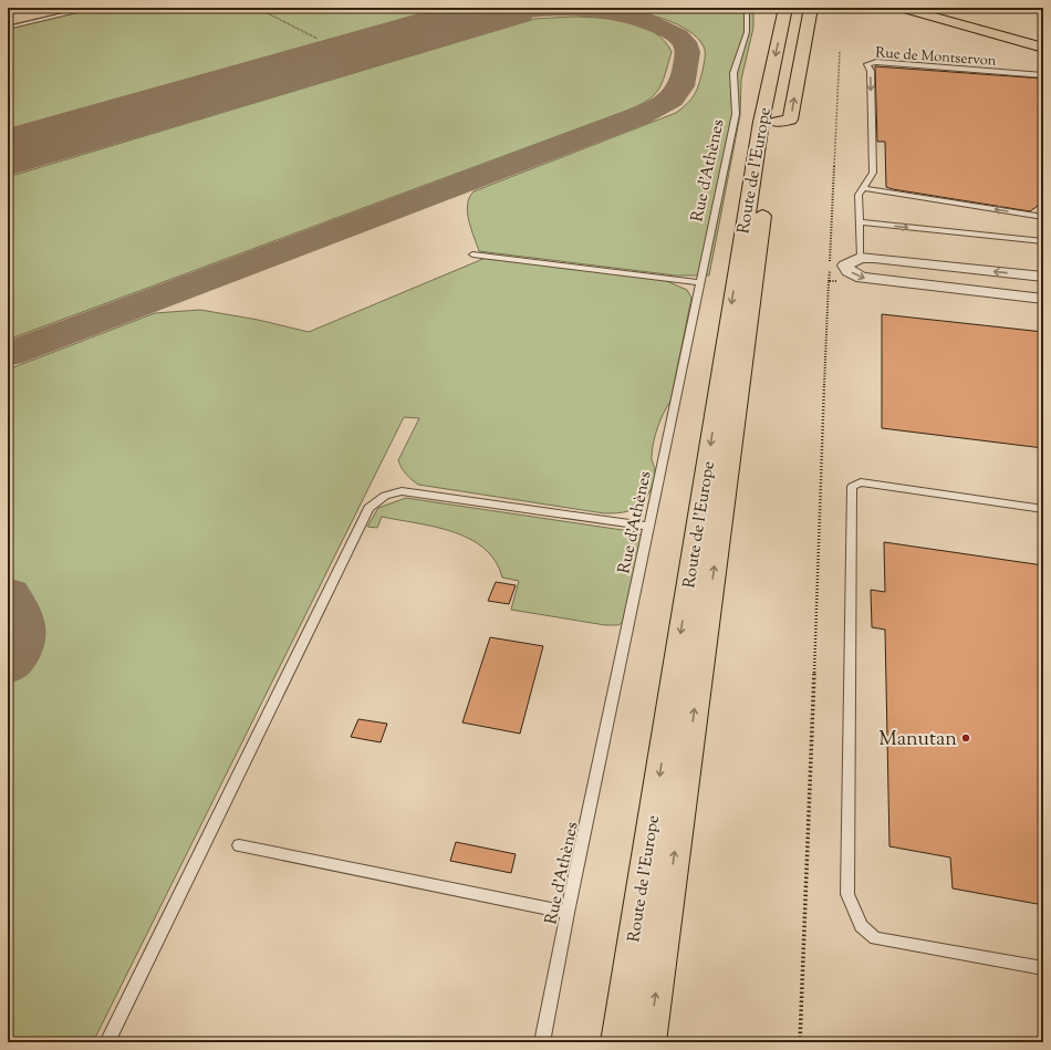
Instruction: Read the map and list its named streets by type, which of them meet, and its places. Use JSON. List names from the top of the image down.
{
  "streets": {
    "main road": ["Route de l'Europe"],
    "lane": ["Rue de Montservon", "Rue d'Athènes"]
  },
  "places": ["Manutan"]
}
